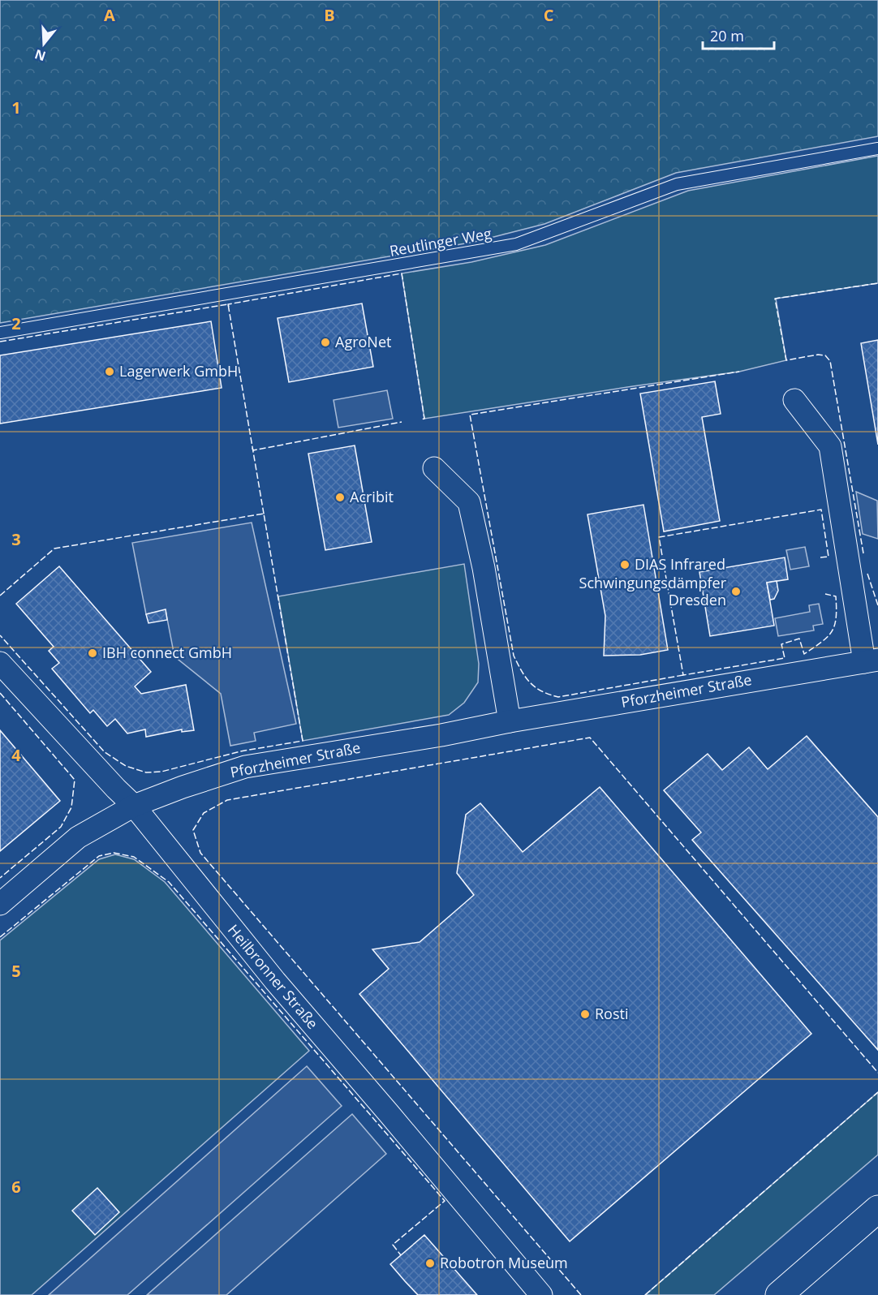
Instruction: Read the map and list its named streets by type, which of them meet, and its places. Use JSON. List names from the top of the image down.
{
  "streets": {
    "street": ["Pforzheimer Straße", "Heilbronner Straße"],
    "lane": ["Reutlinger Weg"]
  },
  "crossings": [
    ["Pforzheimer Straße", "Heilbronner Straße"]
  ],
  "places": [
    "AgroNet",
    "Lagerwerk GmbH",
    "Acribit",
    "DIAS Infrared",
    "Schwingungsdämpfer Dresden",
    "IBH connect GmbH",
    "Rosti",
    "Robotron Museum"
  ],
  "scale_bar": "20 m",
  "north": "bottom",
  "grid": {
    "columns": ["A", "B", "C"],
    "rows": [
      "1",
      "2",
      "3",
      "4",
      "5",
      "6"
    ]
  }
}
